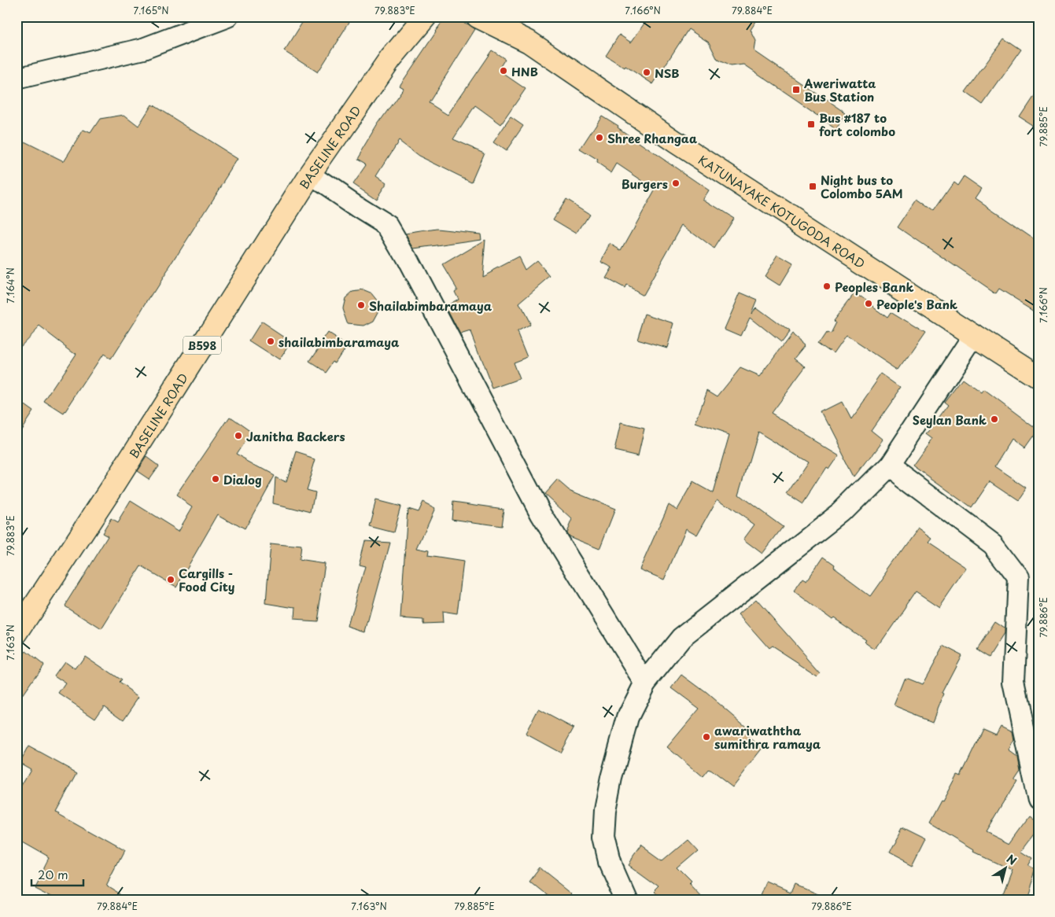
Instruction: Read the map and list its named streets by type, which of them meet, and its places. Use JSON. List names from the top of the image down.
{
  "streets": {
    "main road": ["BASELINE ROAD", "KATUNAYAKE KOTUGODA ROAD", "B598"]
  },
  "places": {
    "other": [
      "HNB",
      "NSB",
      "Shree Rhangaa",
      "Burgers",
      "Peoples Bank",
      "People's Bank",
      "Shailabimbaramaya",
      "shailabimbaramaya",
      "Seylan Bank",
      "Janitha Backers",
      "Dialog",
      "Cargills - Food City",
      "awariwaththa sumithra ramaya"
    ],
    "transit": ["Aweriwatta Bus Station", "Bus #187 to fort colombo", "Night bus to Colombo 5AM"]
  },
  "scale_bar": "20 m",
  "north": "top right",
  "coordinates": [
    "7.165°N",
    "79.883°E",
    "7.166°N",
    "79.884°E",
    "79.885°E",
    "7.164°N",
    "79.886°E",
    "7.163°N"
  ]
}
